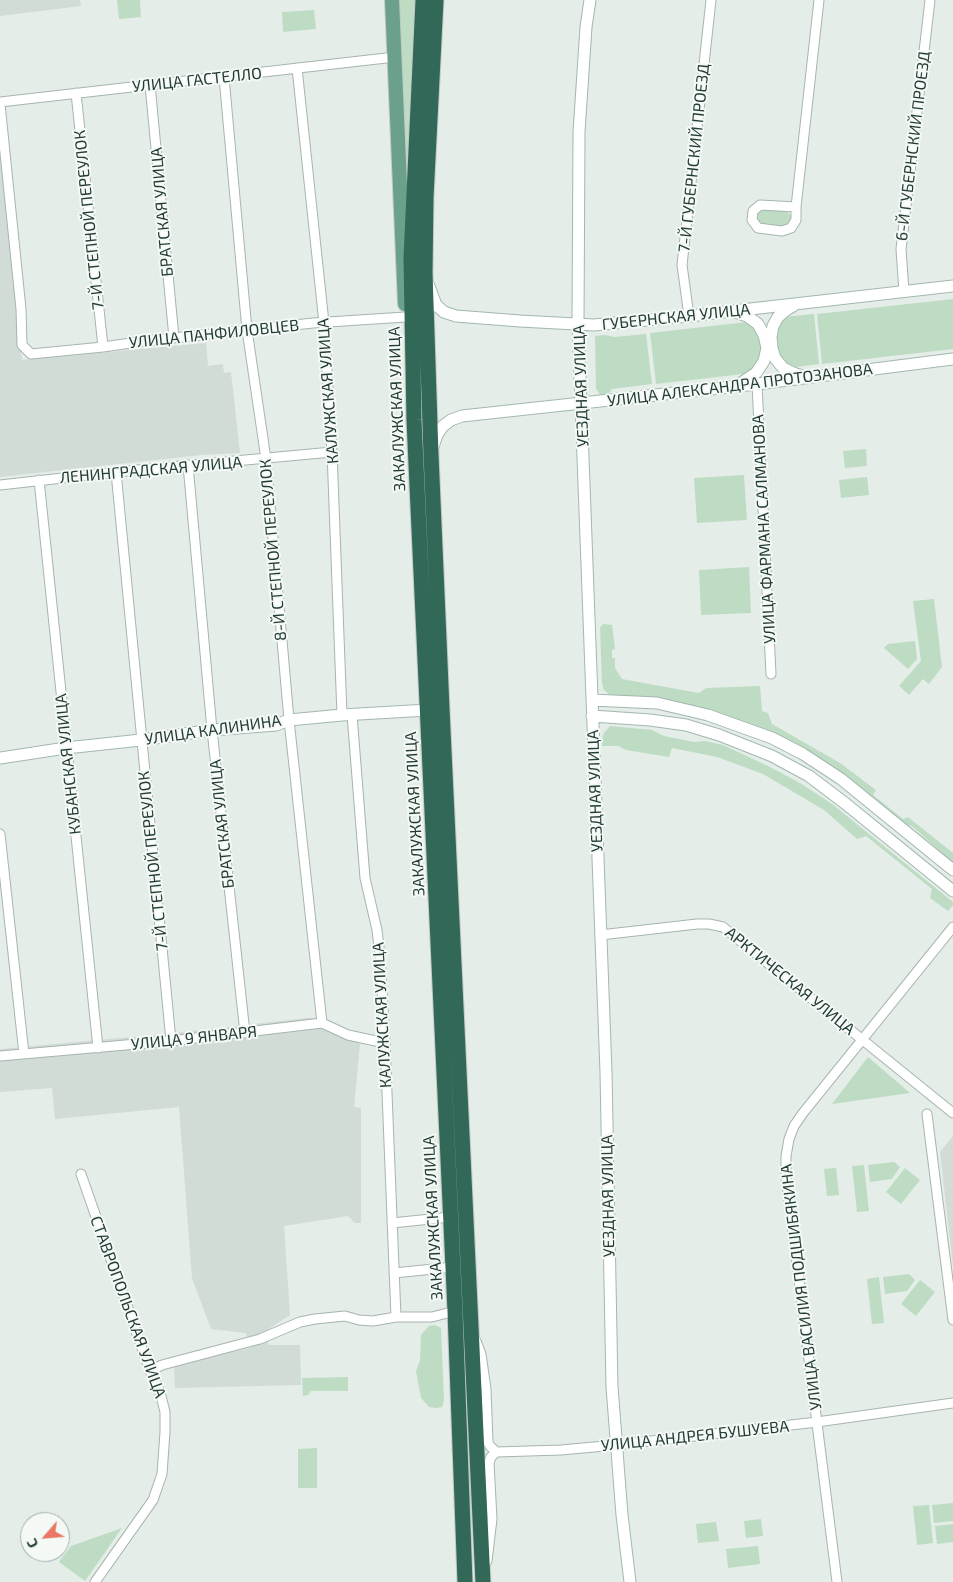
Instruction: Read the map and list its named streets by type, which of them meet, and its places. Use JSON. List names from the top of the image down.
{
  "streets": {
    "highway": ["ЗАКАЛУЖСКАЯ УЛИЦА"],
    "street": [
      "УЛИЦА ГАСТЕЛЛО",
      "6-Й ГУБЕРНСКИЙ ПРОЕЗД",
      "7-Й ГУБЕРНСКИЙ ПРОЕЗД",
      "БРАТСКАЯ УЛИЦА",
      "7-Й СТЕПНОЙ ПЕРЕУЛОК",
      "ГУБЕРНСКАЯ УЛИЦА",
      "УЛИЦА ПАНФИЛОВЦЕВ",
      "УЛИЦА АЛЕКСАНДРА ПРОТОЗАНОВА",
      "УЕЗДНАЯ УЛИЦА",
      "КАЛУЖСКАЯ УЛИЦА",
      "ЛЕНИНГРАДСКАЯ УЛИЦА",
      "УЛИЦА ФАРМАНА САЛМАНОВА",
      "8-Й СТЕПНОЙ ПЕРЕУЛОК",
      "УЛИЦА КАЛИНИНА",
      "КУБАНСКАЯ УЛИЦА",
      "АРКТИЧЕСКАЯ УЛИЦА",
      "УЛИЦА 9 ЯНВАРЯ",
      "УЛИЦА ВАСИЛИЯ ПОДШИБЯКИНА",
      "СТАВРОПОЛЬСКАЯ УЛИЦА",
      "УЛИЦА АНДРЕЯ БУШУЕВА"
    ]
  },
  "crossings": [
    ["УЛИЦА ГАСТЕЛЛО", "БРАТСКАЯ УЛИЦА"],
    ["УЛИЦА ГАСТЕЛЛО", "7-Й СТЕПНОЙ ПЕРЕУЛОК"],
    ["УЛИЦА ГАСТЕЛЛО", "УЛИЦА ПАНФИЛОВЦЕВ"],
    ["УЛИЦА ГАСТЕЛЛО", "КАЛУЖСКАЯ УЛИЦА"],
    ["УЛИЦА ГАСТЕЛЛО", "8-Й СТЕПНОЙ ПЕРЕУЛОК"],
    ["6-Й ГУБЕРНСКИЙ ПРОЕЗД", "ГУБЕРНСКАЯ УЛИЦА"],
    ["7-Й ГУБЕРНСКИЙ ПРОЕЗД", "ГУБЕРНСКАЯ УЛИЦА"],
    ["БРАТСКАЯ УЛИЦА", "УЛИЦА ПАНФИЛОВЦЕВ"],
    ["БРАТСКАЯ УЛИЦА", "ЛЕНИНГРАДСКАЯ УЛИЦА"],
    ["БРАТСКАЯ УЛИЦА", "УЛИЦА КАЛИНИНА"],
    ["БРАТСКАЯ УЛИЦА", "УЛИЦА 9 ЯНВАРЯ"],
    ["7-Й СТЕПНОЙ ПЕРЕУЛОК", "УЛИЦА ПАНФИЛОВЦЕВ"],
    ["7-Й СТЕПНОЙ ПЕРЕУЛОК", "ЛЕНИНГРАДСКАЯ УЛИЦА"],
    ["7-Й СТЕПНОЙ ПЕРЕУЛОК", "УЛИЦА КАЛИНИНА"],
    ["7-Й СТЕПНОЙ ПЕРЕУЛОК", "УЛИЦА 9 ЯНВАРЯ"],
    ["ГУБЕРНСКАЯ УЛИЦА", "УЕЗДНАЯ УЛИЦА"],
    ["УЛИЦА ПАНФИЛОВЦЕВ", "КАЛУЖСКАЯ УЛИЦА"],
    ["УЛИЦА ПАНФИЛОВЦЕВ", "8-Й СТЕПНОЙ ПЕРЕУЛОК"],
    ["УЛИЦА АЛЕКСАНДРА ПРОТОЗАНОВА", "УЕЗДНАЯ УЛИЦА"],
    ["УЛИЦА АЛЕКСАНДРА ПРОТОЗАНОВА", "УЛИЦА ФАРМАНА САЛМАНОВА"],
    ["УЕЗДНАЯ УЛИЦА", "АРКТИЧЕСКАЯ УЛИЦА"],
    ["УЕЗДНАЯ УЛИЦА", "УЛИЦА АНДРЕЯ БУШУЕВА"],
    ["КАЛУЖСКАЯ УЛИЦА", "ЛЕНИНГРАДСКАЯ УЛИЦА"],
    ["КАЛУЖСКАЯ УЛИЦА", "УЛИЦА КАЛИНИНА"],
    ["ЗАКАЛУЖСКАЯ УЛИЦА", "УЛИЦА КАЛИНИНА"],
    ["ЛЕНИНГРАДСКАЯ УЛИЦА", "8-Й СТЕПНОЙ ПЕРЕУЛОК"],
    ["ЛЕНИНГРАДСКАЯ УЛИЦА", "КУБАНСКАЯ УЛИЦА"],
    ["8-Й СТЕПНОЙ ПЕРЕУЛОК", "УЛИЦА КАЛИНИНА"],
    ["8-Й СТЕПНОЙ ПЕРЕУЛОК", "УЛИЦА 9 ЯНВАРЯ"],
    ["УЛИЦА КАЛИНИНА", "КУБАНСКАЯ УЛИЦА"],
    ["КУБАНСКАЯ УЛИЦА", "УЛИЦА 9 ЯНВАРЯ"],
    ["АРКТИЧЕСКАЯ УЛИЦА", "УЛИЦА ВАСИЛИЯ ПОДШИБЯКИНА"],
    ["УЛИЦА ВАСИЛИЯ ПОДШИБЯКИНА", "УЛИЦА АНДРЕЯ БУШУЕВА"]
  ],
  "north": "bottom left"
}
